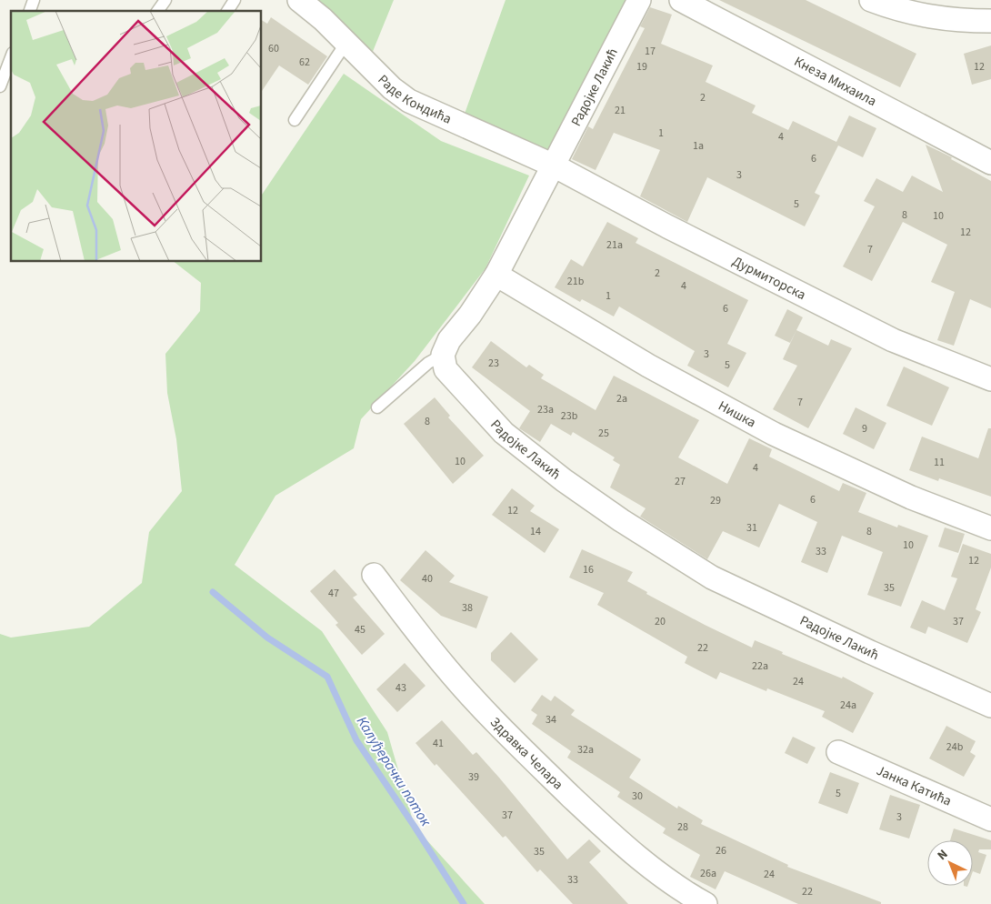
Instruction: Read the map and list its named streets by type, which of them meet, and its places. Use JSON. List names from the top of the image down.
{
  "streets": {
    "street": [
      "Кнеза Михаила",
      "Радојке Лакић",
      "Раде Кондића",
      "Дурмиторска",
      "Нишка",
      "Здравка Челара",
      "Јанка Катића"
    ]
  },
  "crossings": [
    ["Радојке Лакић", "Раде Кондића"],
    ["Радојке Лакић", "Дурмиторска"],
    ["Радојке Лакић", "Нишка"],
    ["Раде Кондића", "Дурмиторска"]
  ],
  "water": ["Калуђерачки поток"],
  "house_numbers": [
    "60",
    "17",
    "62",
    "19",
    "12",
    "2",
    "21",
    "1",
    "4",
    "1a",
    "6",
    "3",
    "5",
    "8",
    "10",
    "12",
    "21a",
    "7",
    "2",
    "21b",
    "4",
    "1",
    "6",
    "3",
    "23",
    "5",
    "2a",
    "7",
    "23a",
    "23b",
    "8",
    "9",
    "25",
    "10",
    "11",
    "4",
    "27",
    "6",
    "29",
    "12",
    "31",
    "14",
    "8",
    "10",
    "33",
    "12",
    "16",
    "40",
    "35",
    "47",
    "38",
    "20",
    "37",
    "45",
    "22",
    "22a",
    "24",
    "43",
    "24a",
    "34",
    "41",
    "24b",
    "32a",
    "39",
    "5",
    "30",
    "37",
    "3",
    "28",
    "26",
    "35",
    "26a",
    "24",
    "33",
    "22"
  ],
  "north": "top left"
}
